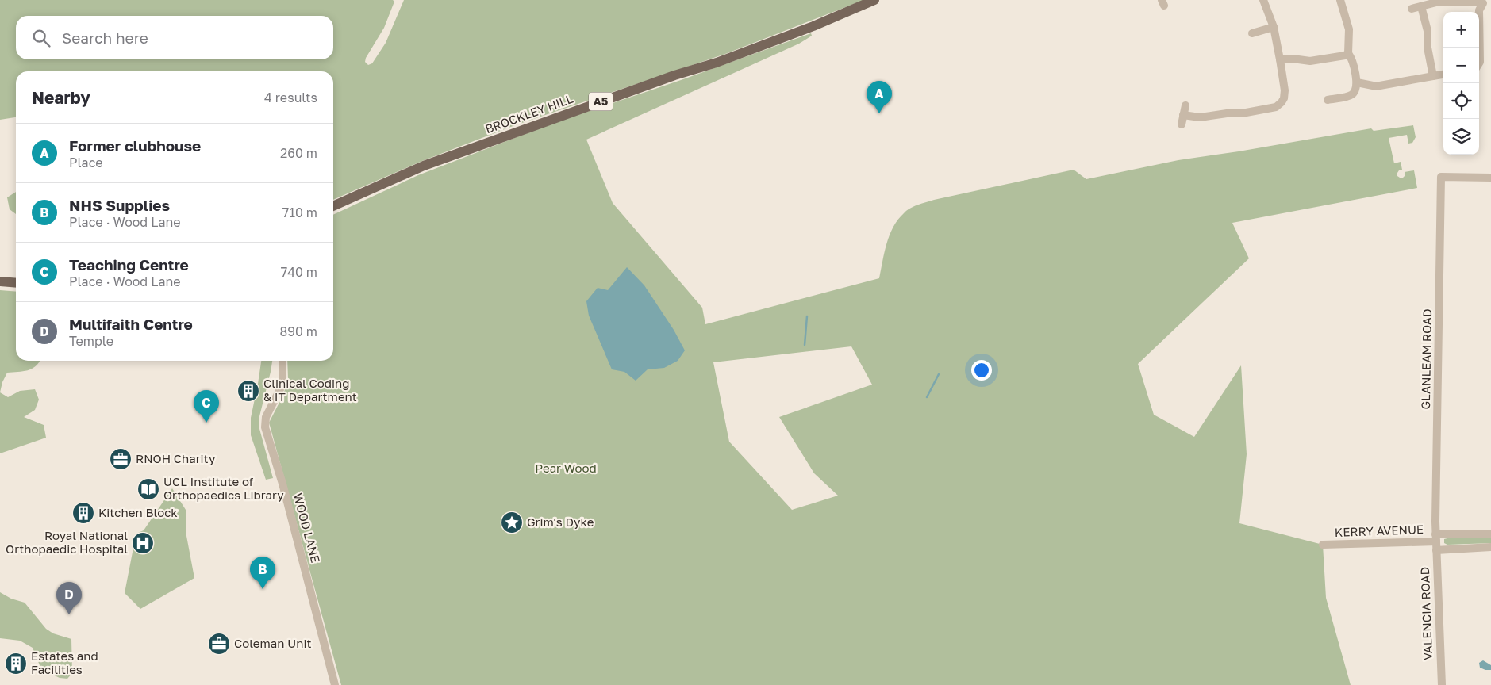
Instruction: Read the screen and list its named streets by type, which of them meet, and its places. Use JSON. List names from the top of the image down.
{
  "streets": {
    "main road": ["A5", "BROCKLEY HILL"],
    "street": [
      "GLANLEAM ROAD",
      "WOOD LANE",
      "KERRY AVENUE",
      "VALENCIA ROAD"
    ]
  },
  "crossings": [
    ["GLANLEAM ROAD", "KERRY AVENUE"],
    ["GLANLEAM ROAD", "VALENCIA ROAD"],
    ["KERRY AVENUE", "VALENCIA ROAD"]
  ],
  "parks": ["Pear Wood"],
  "places": {
    "building": ["Clinical Coding & IT Department", "Kitchen Block", "Estates and Facilities"],
    "office": ["RNOH Charity", "Coleman Unit"],
    "library": ["UCL Institute of Orthopaedics Library"],
    "place": ["Grim's Dyke"],
    "hospital": ["Royal National Orthopaedic Hospital"]
  },
  "page": {
    "map_buttons": ["+", "−"],
    "search": "Search here",
    "heading": ["Nearby", "4 results"],
    "pins": [
      "A",
      "C",
      "B",
      "D"
    ],
    "list": [
      {
        "mark": "A",
        "name": "Former clubhouse",
        "note": "Place",
        "value": "260 m"
      },
      {
        "mark": "B",
        "name": "NHS Supplies",
        "note": "Place · Wood Lane",
        "value": "710 m"
      },
      {
        "mark": "C",
        "name": "Teaching Centre",
        "note": "Place · Wood Lane",
        "value": "740 m"
      },
      {
        "mark": "D",
        "name": "Multifaith Centre",
        "note": "Temple",
        "value": "890 m"
      }
    ]
  }
}
